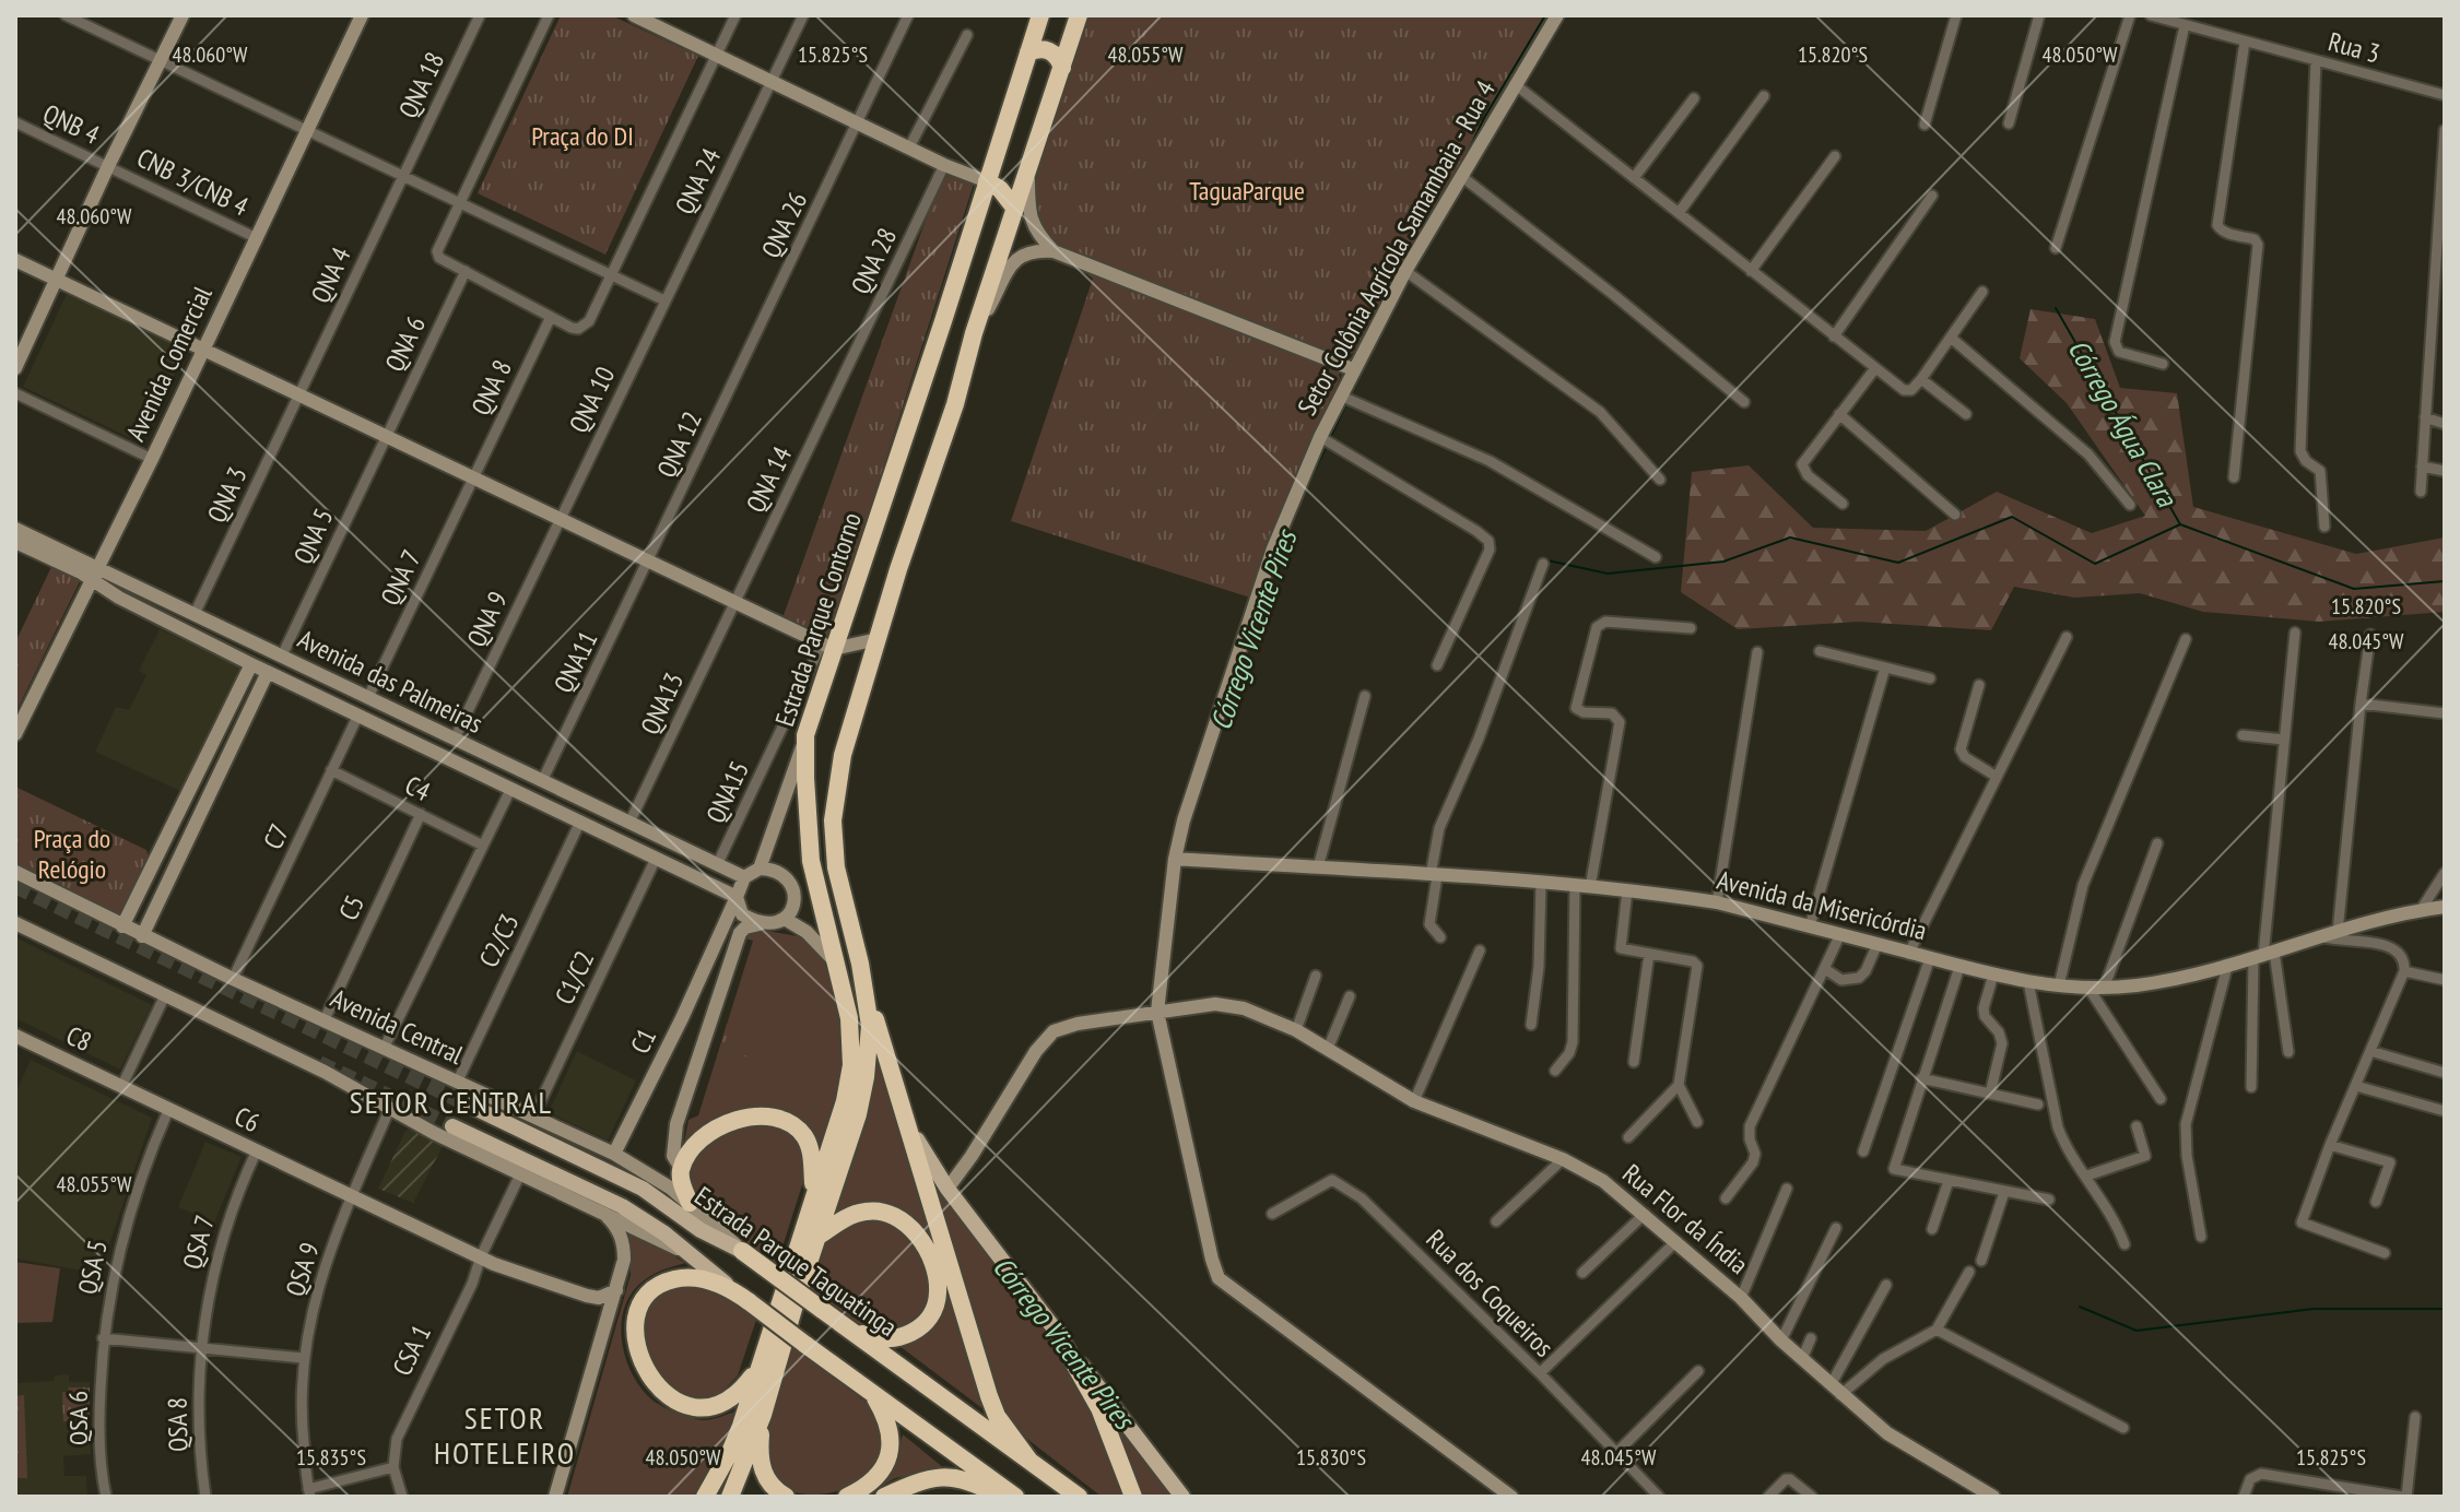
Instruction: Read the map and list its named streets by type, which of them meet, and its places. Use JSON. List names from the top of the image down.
{
  "streets": {
    "highway": ["Estrada Parque Contorno", "Estrada Parque Taguatinga"],
    "street": [
      "Rua 3",
      "QNA 18",
      "QNB 4",
      "QNA 24",
      "CNB 3/CNB 4",
      "QNA 26",
      "Setor Colônia Agrícola Samambaia - Rua 4",
      "QNA 28",
      "QNA 4",
      "QNA 6",
      "Avenida Comercial",
      "QNA 8",
      "QNA 10",
      "QNA 12",
      "QNA 14",
      "QNA 3",
      "QNA 5",
      "QNA 7",
      "QNA 9",
      "QNA11",
      "Avenida das Palmeiras",
      "QNA13",
      "C4",
      "QNA15",
      "C7",
      "Avenida da Misericórdia",
      "C5",
      "C2/C3",
      "C1/C2",
      "Avenida Central",
      "C8",
      "C1",
      "C6",
      "Rua Flor da Índia",
      "QSA 7",
      "QSA 5",
      "QSA 9",
      "Rua dos Coqueiros",
      "CSA 1",
      "QSA 6",
      "QSA 8"
    ]
  },
  "crossings": [
    ["QNA 18", "QNA 4"],
    ["QNB 4", "CNB 3/CNB 4"],
    ["QNA 24", "QNA 10"],
    ["CNB 3/CNB 4", "Avenida Comercial"],
    ["QNA 26", "QNA 12"],
    ["Setor Colônia Agrícola Samambaia - Rua 4", "Avenida da Misericórdia"],
    ["Setor Colônia Agrícola Samambaia - Rua 4", "Rua Flor da Índia"],
    ["QNA 28", "QNA 14"],
    ["QNA 4", "QNA 3"],
    ["QNA 6", "QNA 5"],
    ["Avenida Comercial", "Avenida das Palmeiras"],
    ["QNA 8", "QNA 7"],
    ["QNA 10", "QNA 9"],
    ["QNA 12", "QNA11"],
    ["QNA 14", "QNA13"],
    ["QNA 3", "Avenida das Palmeiras"],
    ["QNA 5", "Avenida das Palmeiras"],
    ["QNA 7", "Avenida das Palmeiras"],
    ["QNA 9", "Avenida das Palmeiras"],
    ["Estrada Parque Contorno", "QNA15"],
    ["QNA11", "Avenida das Palmeiras"],
    ["Avenida das Palmeiras", "QNA13"],
    ["Avenida das Palmeiras", "QNA15"],
    ["Avenida das Palmeiras", "C7"],
    ["Avenida das Palmeiras", "C2/C3"],
    ["Avenida das Palmeiras", "C1/C2"],
    ["Avenida das Palmeiras", "C1"],
    ["C4", "C7"],
    ["C4", "C5"],
    ["C7", "Avenida Central"],
    ["C5", "Avenida Central"],
    ["C2/C3", "Avenida Central"],
    ["C1/C2", "Avenida Central"],
    ["Avenida Central", "C1"],
    ["Avenida Central", "Estrada Parque Taguatinga"],
    ["C8", "C6"],
    ["C6", "QSA 7"],
    ["C6", "QSA 5"],
    ["C6", "QSA 9"],
    ["C6", "CSA 1"],
    ["QSA 7", "QSA 8"],
    ["QSA 5", "QSA 6"]
  ],
  "districts": ["SETOR CENTRAL", "SETOR HOTELEIRO"],
  "water": ["Córrego Água Clara", "Córrego Vicente Pires"],
  "parks": ["Praça do DI", "TaguaParque", "Praça do Relógio"],
  "coordinates": [
    "15.825°S",
    "15.820°S",
    "48.060°W",
    "48.055°W",
    "48.050°W",
    "48.045°W",
    "15.835°S",
    "15.830°S"
  ]
}
